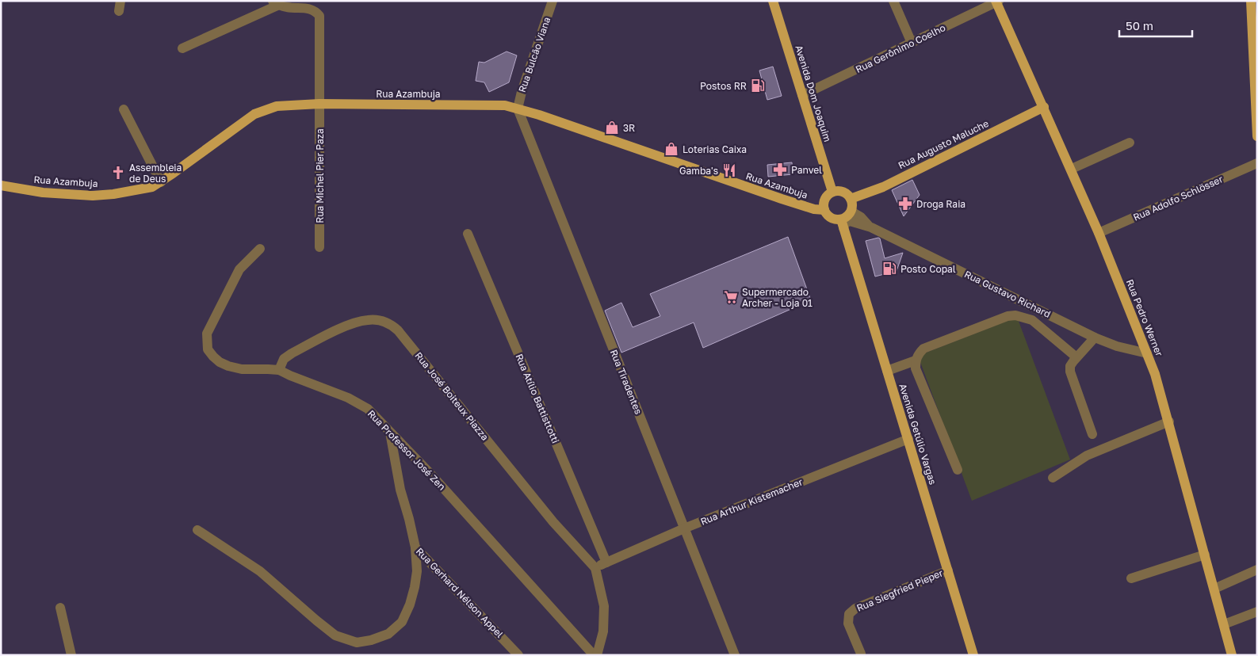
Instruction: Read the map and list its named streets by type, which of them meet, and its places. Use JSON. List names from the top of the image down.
{
  "streets": {
    "main road": [
      "Rua Azambuja",
      "Avenida Dom Joaquim",
      "Rua Augusto Maluche",
      "Rua Pedro Werner",
      "Avenida Getúlio Vargas"
    ],
    "street": [
      "Rua Gerônimo Coelho",
      "Rua Bulcão Viana",
      "Rua Michel Pier Paza",
      "Rua Adolfo Schlösser",
      "Rua Gustavo Richard",
      "Rua Tiradentes",
      "Rua José Boiteux Piazza",
      "Rua Atílio Battisttotti",
      "Rua Professor José Zen",
      "Rua Arthur Kistemacher",
      "Rua Siegfried Pieper",
      "Rua Gerhard Nélson Appel"
    ]
  },
  "crossings": [
    ["Rua Gerônimo Coelho", "Avenida Dom Joaquim"],
    ["Rua Gerônimo Coelho", "Rua Pedro Werner"],
    ["Rua Bulcão Viana", "Rua Azambuja"],
    ["Rua Bulcão Viana", "Rua Tiradentes"],
    ["Rua Azambuja", "Avenida Dom Joaquim"],
    ["Rua Azambuja", "Rua Augusto Maluche"],
    ["Rua Azambuja", "Rua Michel Pier Paza"],
    ["Rua Azambuja", "Rua Gustavo Richard"],
    ["Rua Azambuja", "Rua Tiradentes"],
    ["Rua Azambuja", "Avenida Getúlio Vargas"],
    ["Avenida Dom Joaquim", "Rua Augusto Maluche"],
    ["Avenida Dom Joaquim", "Rua Gustavo Richard"],
    ["Avenida Dom Joaquim", "Avenida Getúlio Vargas"],
    ["Rua Augusto Maluche", "Rua Gustavo Richard"],
    ["Rua Augusto Maluche", "Rua Pedro Werner"],
    ["Rua Augusto Maluche", "Avenida Getúlio Vargas"],
    ["Rua Adolfo Schlösser", "Rua Pedro Werner"],
    ["Rua Gustavo Richard", "Rua Pedro Werner"],
    ["Rua Gustavo Richard", "Avenida Getúlio Vargas"],
    ["Rua Tiradentes", "Rua Arthur Kistemacher"],
    ["Rua José Boiteux Piazza", "Rua Professor José Zen"],
    ["Rua José Boiteux Piazza", "Rua Arthur Kistemacher"],
    ["Rua Atílio Battisttotti", "Rua Arthur Kistemacher"],
    ["Avenida Getúlio Vargas", "Rua Arthur Kistemacher"],
    ["Avenida Getúlio Vargas", "Rua Siegfried Pieper"],
    ["Rua Professor José Zen", "Rua Gerhard Nélson Appel"]
  ],
  "places": {
    "fuel station": ["Postos RR", "Posto Copal"],
    "shop": ["3R", "Loterias Caixa"],
    "pharmacy": ["Panvel", "Droga Raia"],
    "restaurant": ["Gamba's"],
    "church": ["Assembleia de Deus"],
    "supermarket": ["Supermercado Archer - Loja 01"]
  },
  "scale_bar": "50 m"
}
